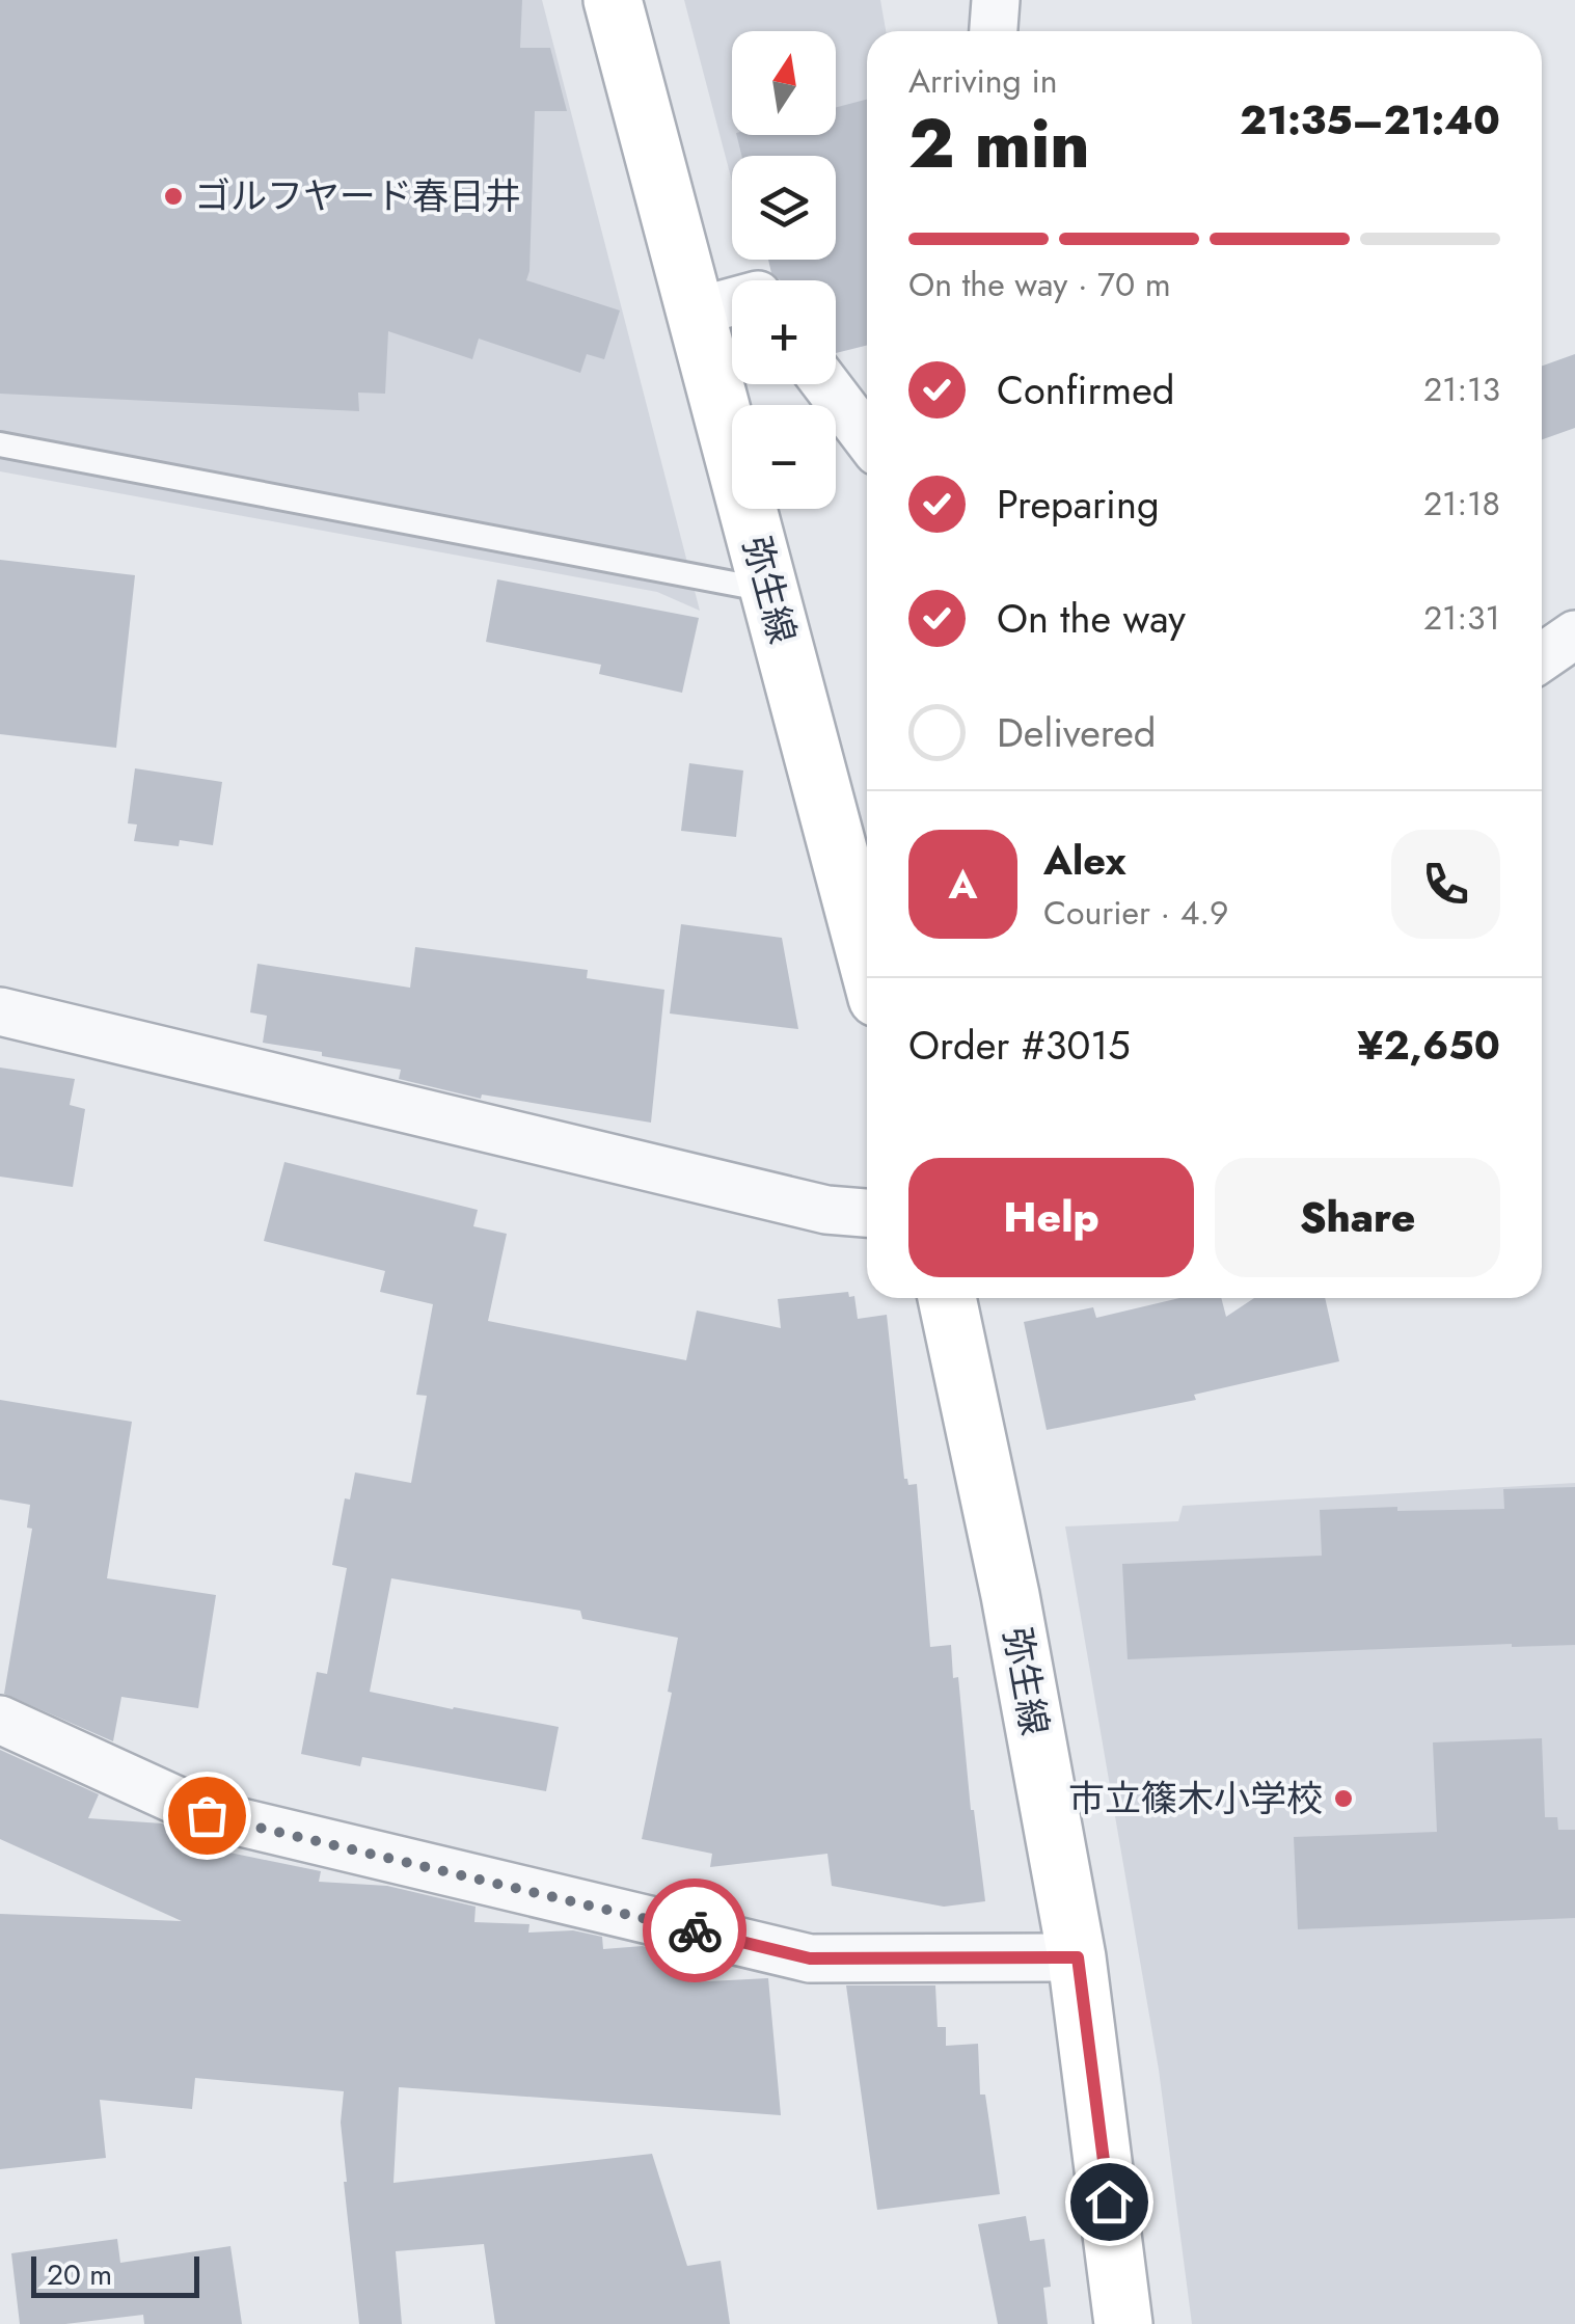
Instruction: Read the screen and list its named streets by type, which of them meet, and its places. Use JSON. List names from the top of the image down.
{
  "streets": {
    "street": ["弥生線"]
  },
  "places": ["ゴルフヤード春日井", "市立篠木小学校"],
  "scale_bar": "20 m",
  "north": "top",
  "page": {
    "map_buttons": ["+", "−"],
    "heading": ["2 min", "Arriving in", "21:35–21:40"],
    "panel": [
      "Alex",
      "Courier · 4.9",
      "Order #3015",
      "¥2,650"
    ],
    "bar": "On the way · 70 m",
    "list": [
      ["Confirmed", "21:13"],
      ["Preparing", "21:18"],
      ["On the way", "21:31"],
      "Delivered"
    ],
    "round": "A",
    "buttons": ["Help", "Share"],
    "scale": "20 m"
  }
}
